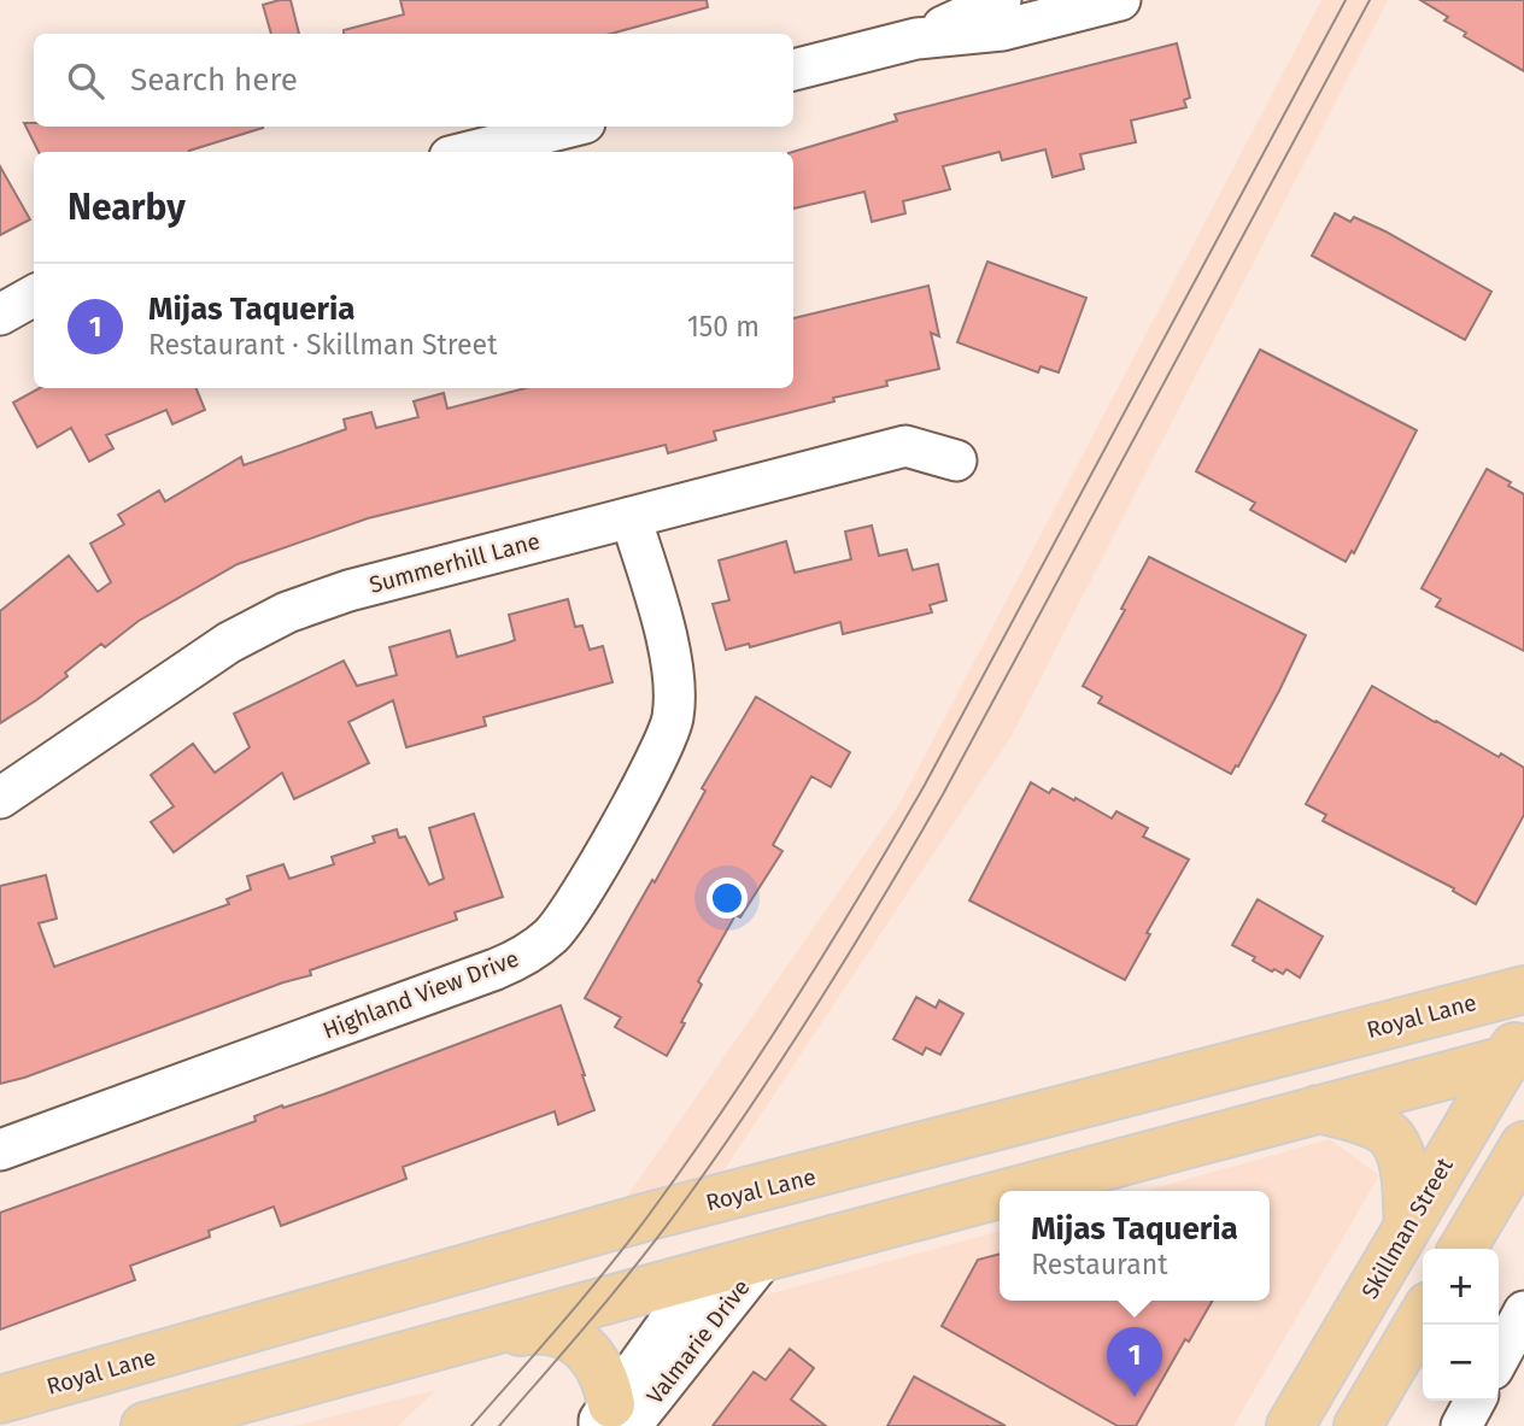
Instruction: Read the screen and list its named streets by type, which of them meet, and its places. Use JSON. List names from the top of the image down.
{
  "streets": {
    "main road": ["Royal Lane", "Skillman Street"],
    "street": ["Summerhill Lane", "Highland View Drive", "Valmarie Drive"]
  },
  "crossings": [
    ["Summerhill Lane", "Highland View Drive"]
  ],
  "page": {
    "search": "Search here",
    "heading": "Nearby",
    "list": [
      {
        "mark": "1",
        "name": "Mijas Taqueria",
        "note": "Restaurant · Skillman Street",
        "value": "150 m"
      }
    ],
    "popup": ["Mijas Taqueria", "Restaurant"],
    "map_buttons": ["+", "−"],
    "pins": "1"
  }
}
